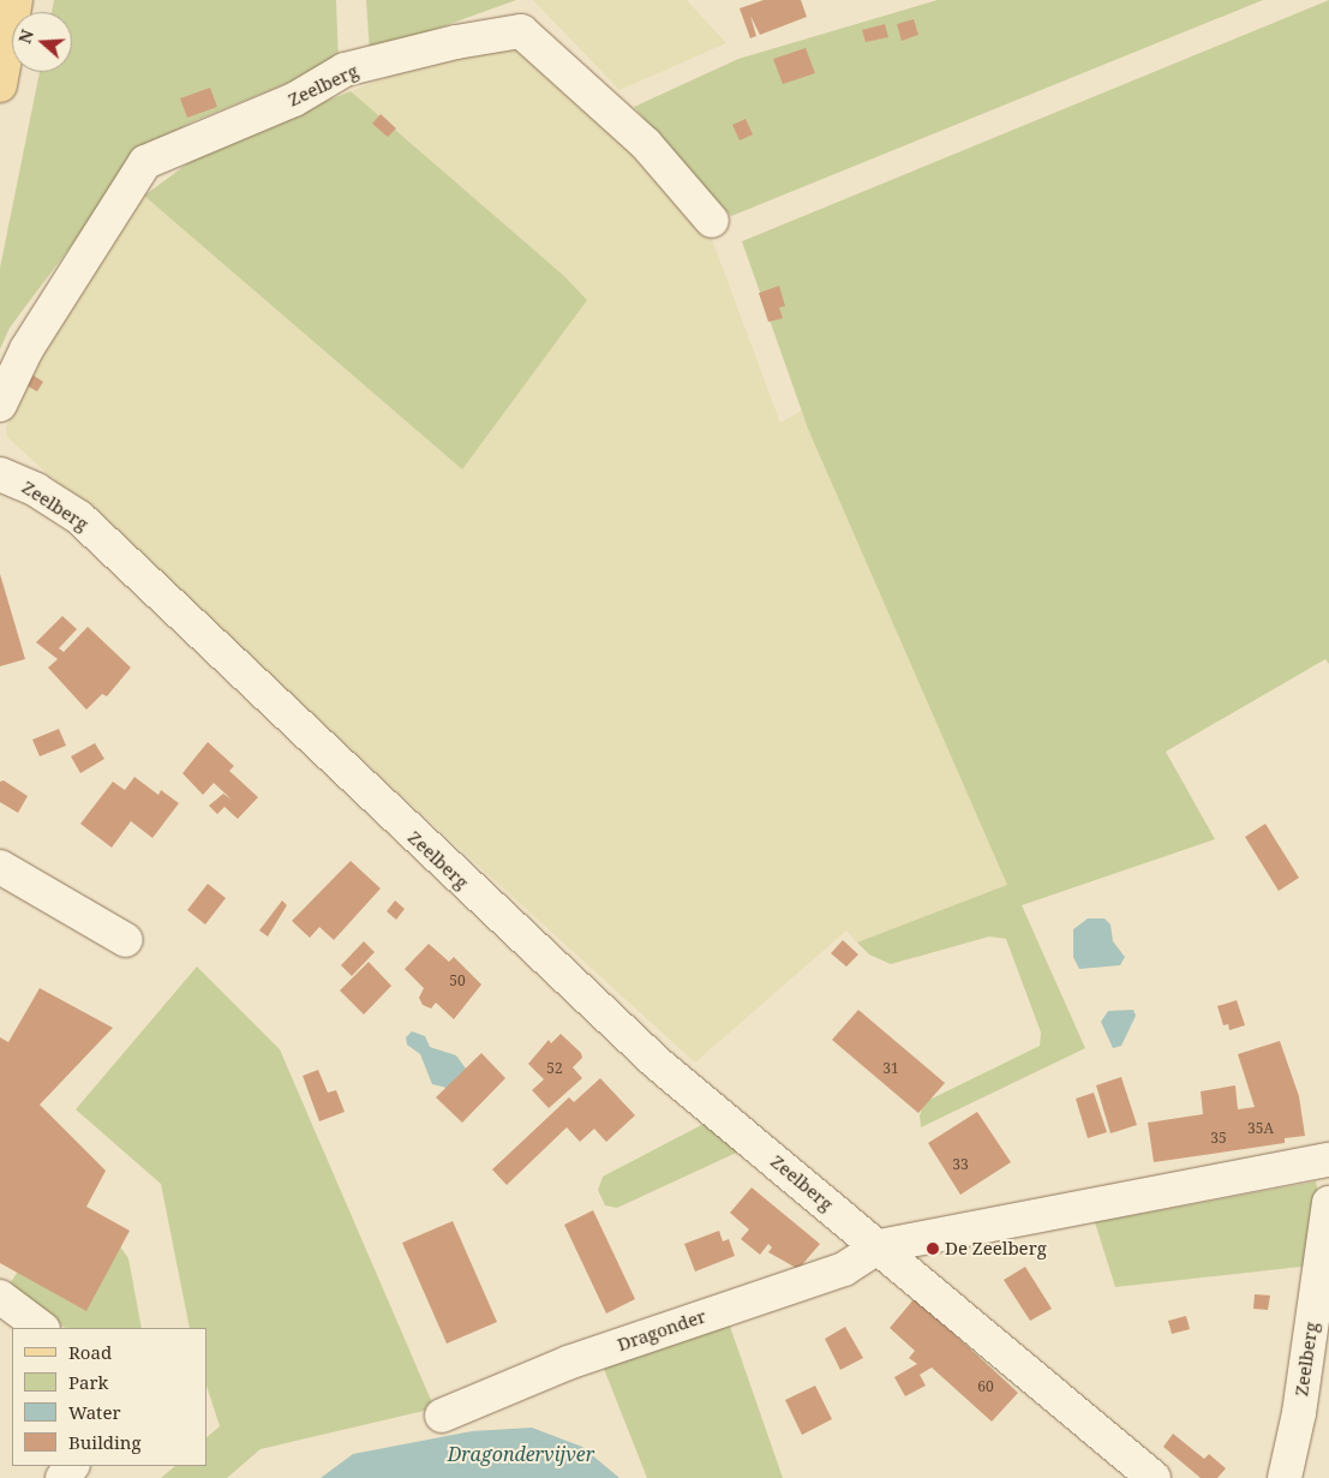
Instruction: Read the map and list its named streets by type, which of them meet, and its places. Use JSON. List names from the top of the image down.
{
  "streets": {
    "street": ["Zeelberg", "Dragonder"]
  },
  "crossings": [
    ["Zeelberg", "Dragonder"]
  ],
  "water": ["Dragondervijver"],
  "places": ["De Zeelberg"],
  "house_numbers": [
    "50",
    "52",
    "31",
    "35A",
    "35",
    "33",
    "60"
  ],
  "legend": [
    "Road",
    "Park",
    "Water",
    "Building"
  ],
  "north": "left"
}
